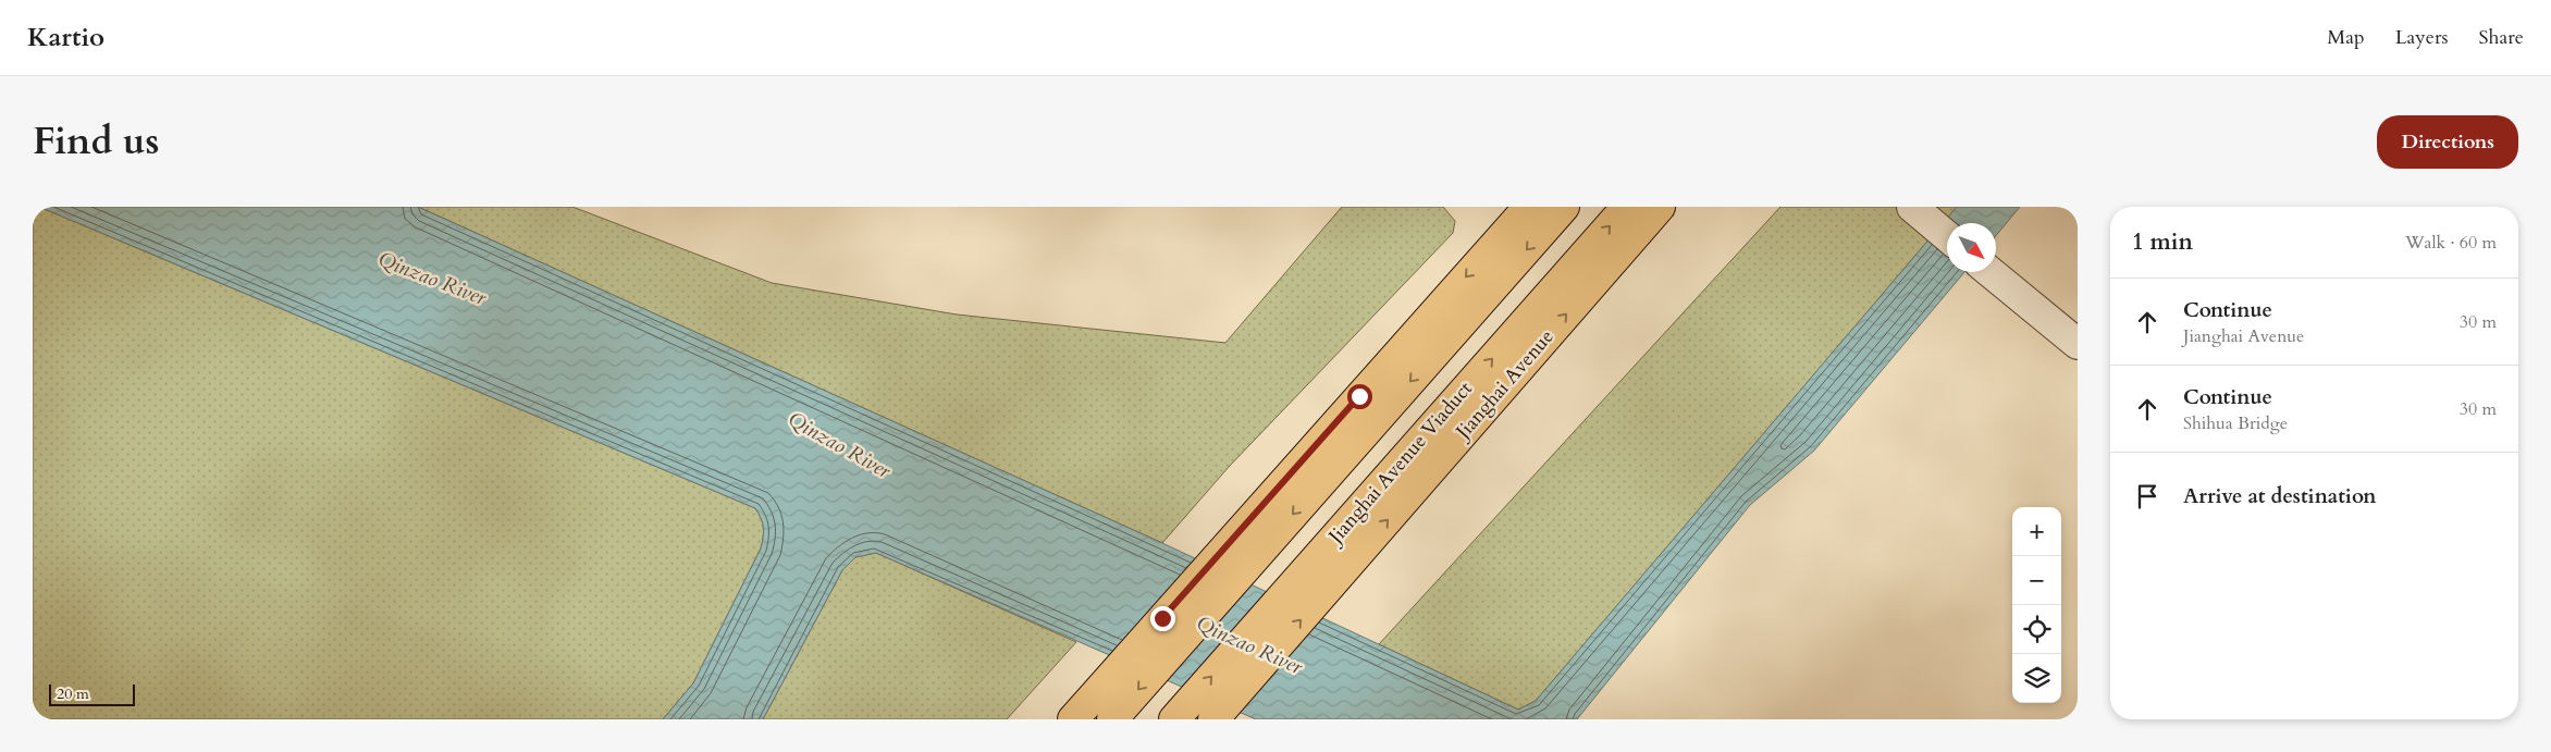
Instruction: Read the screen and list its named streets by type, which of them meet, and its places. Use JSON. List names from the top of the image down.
{
  "streets": {
    "main road": ["Jianghai Avenue", "Jianghai Avenue Viaduct"]
  },
  "water": ["Qinzao River"],
  "scale_bar": "20 m",
  "north": "bottom right",
  "page": {
    "header": "Kartio",
    "nav": ["Map", "Layers", "Share"],
    "title": "Find us",
    "buttons": "Directions",
    "heading": ["1 min", "Walk · 60 m"],
    "list": [
      ["Continue", "Jianghai Avenue", "30 m"],
      ["Continue", "Shihua Bridge", "30 m"],
      "Arrive at destination"
    ],
    "map_buttons": ["+", "−"],
    "scale": "20 m"
  }
}
